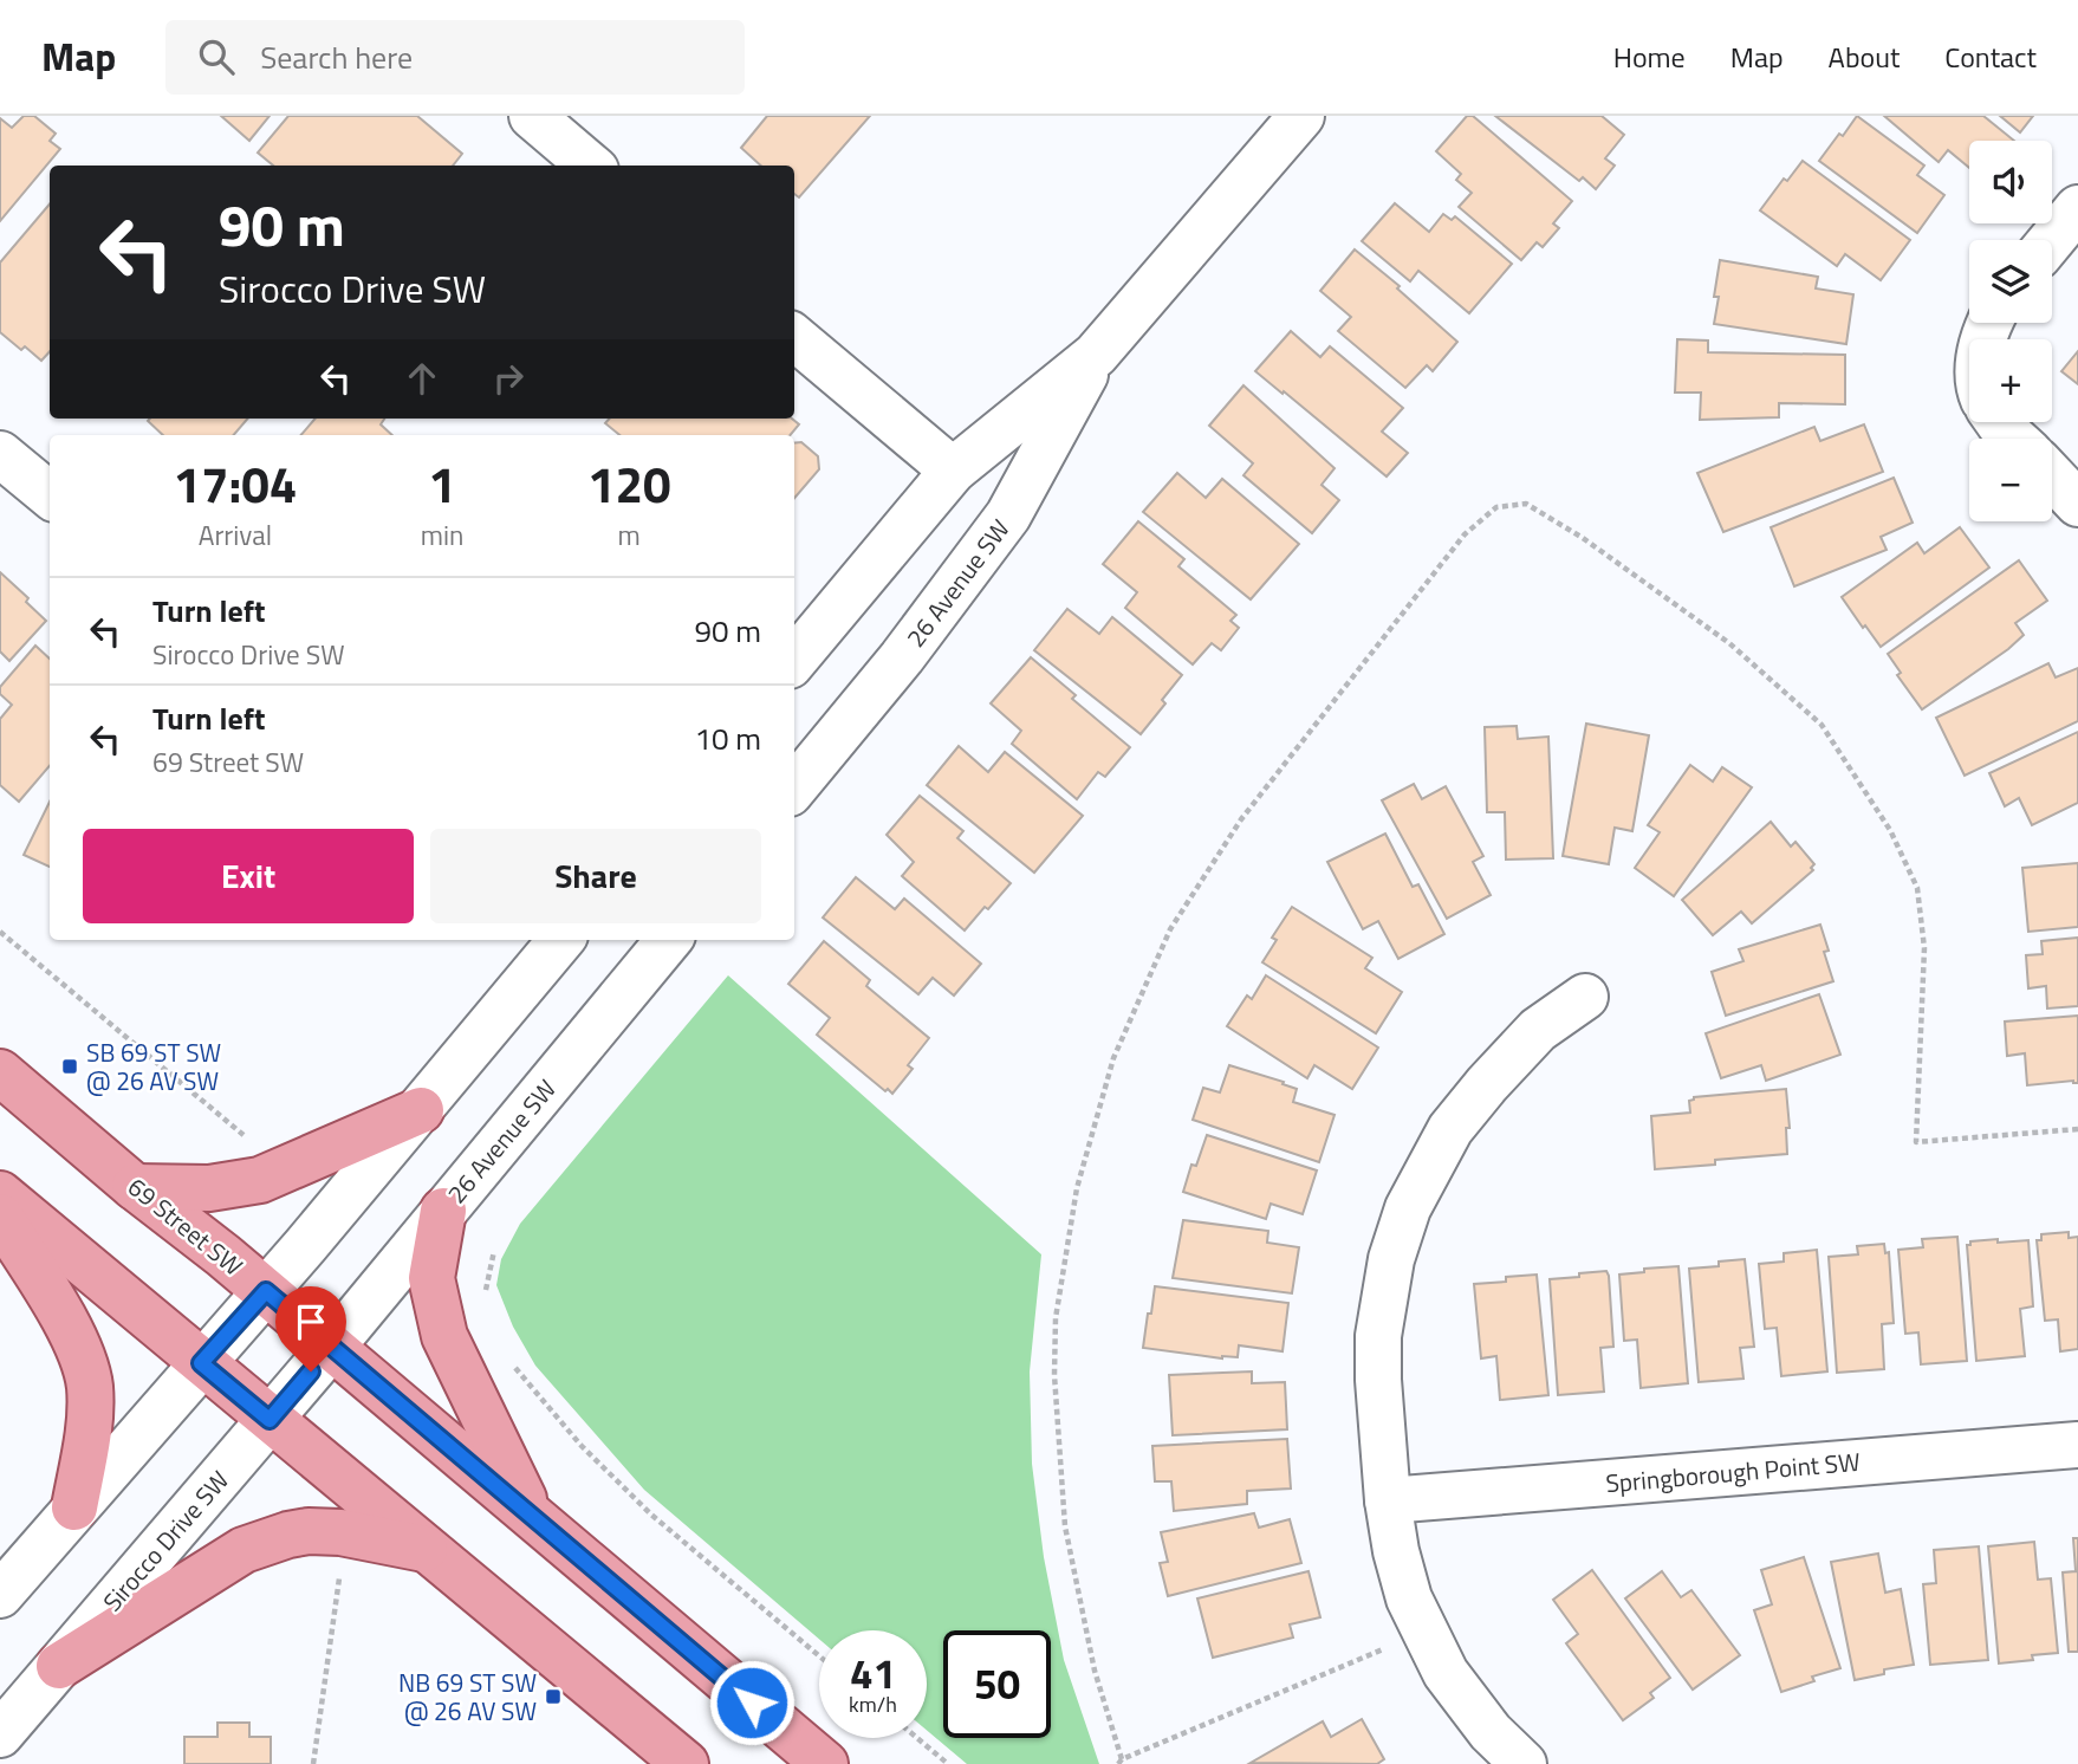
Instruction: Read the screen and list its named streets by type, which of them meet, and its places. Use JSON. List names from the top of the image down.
{
  "streets": {
    "main road": ["69 Street SW"],
    "street": ["26 Avenue SW", "Springborough Point SW", "Sirocco Drive SW"]
  },
  "crossings": [
    ["26 Avenue SW", "69 Street SW"],
    ["26 Avenue SW", "Sirocco Drive SW"],
    ["69 Street SW", "Sirocco Drive SW"]
  ],
  "places": {
    "transit": ["SB 69 ST SW @ 26 AV SW", "NB 69 ST SW @ 26 AV SW"]
  },
  "page": {
    "header": "Map",
    "search": "Search here",
    "nav": [
      "Home",
      "Map",
      "About",
      "Contact"
    ],
    "map_buttons": ["+", "−"],
    "turn": ["90 m", "Sirocco Drive SW"],
    "eta": [
      "17:04",
      "Arrival",
      "1",
      "min",
      "120",
      "m"
    ],
    "list": [
      {
        "name": "Turn left",
        "note": "Sirocco Drive SW",
        "value": "90 m"
      },
      {
        "name": "Turn left",
        "note": "69 Street SW",
        "value": "10 m"
      }
    ],
    "buttons": ["Exit", "Share"],
    "speed": "41 km/h",
    "limit": "50"
  }
}
